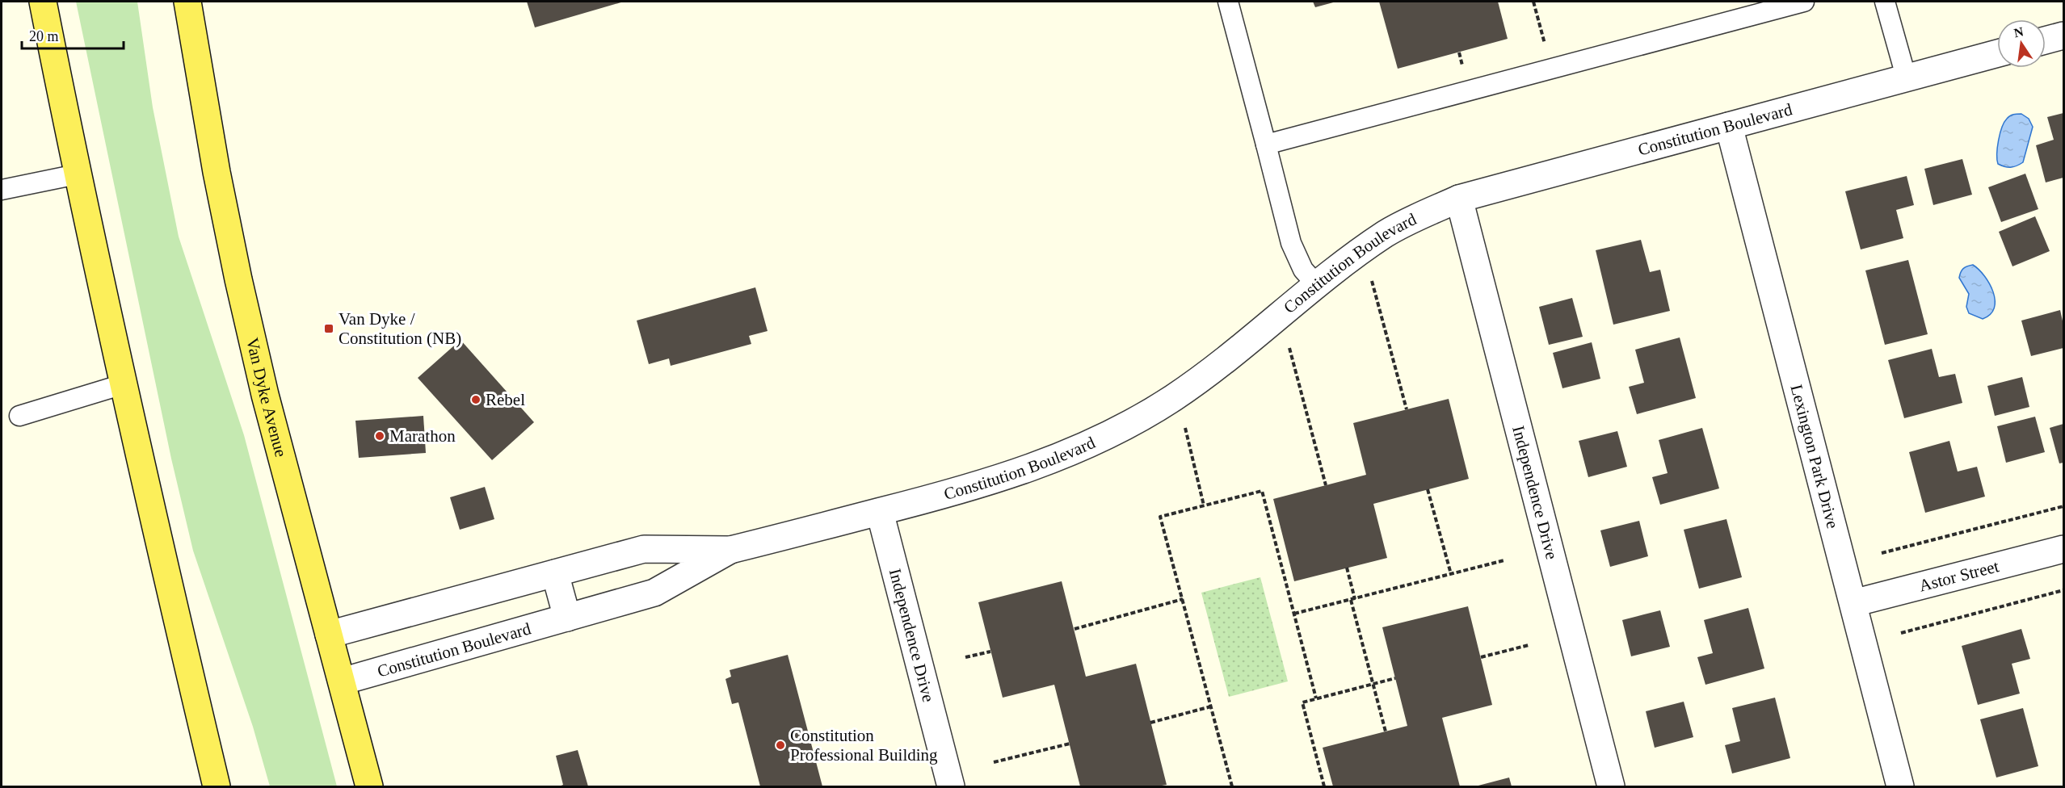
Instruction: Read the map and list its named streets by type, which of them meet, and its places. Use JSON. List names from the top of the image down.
{
  "streets": {
    "main road": ["Van Dyke Avenue"],
    "street": [
      "Constitution Boulevard",
      "Lexington Park Drive",
      "Independence Drive",
      "Astor Street"
    ]
  },
  "crossings": [
    ["Constitution Boulevard", "Van Dyke Avenue"],
    ["Constitution Boulevard", "Lexington Park Drive"],
    ["Constitution Boulevard", "Independence Drive"],
    ["Lexington Park Drive", "Astor Street"]
  ],
  "places": {
    "transit": ["Van Dyke / Constitution (NB)"],
    "other": ["Rebel", "Marathon", "Constitution Professional Building"]
  },
  "scale_bar": "20 m",
  "north": "top"
}
